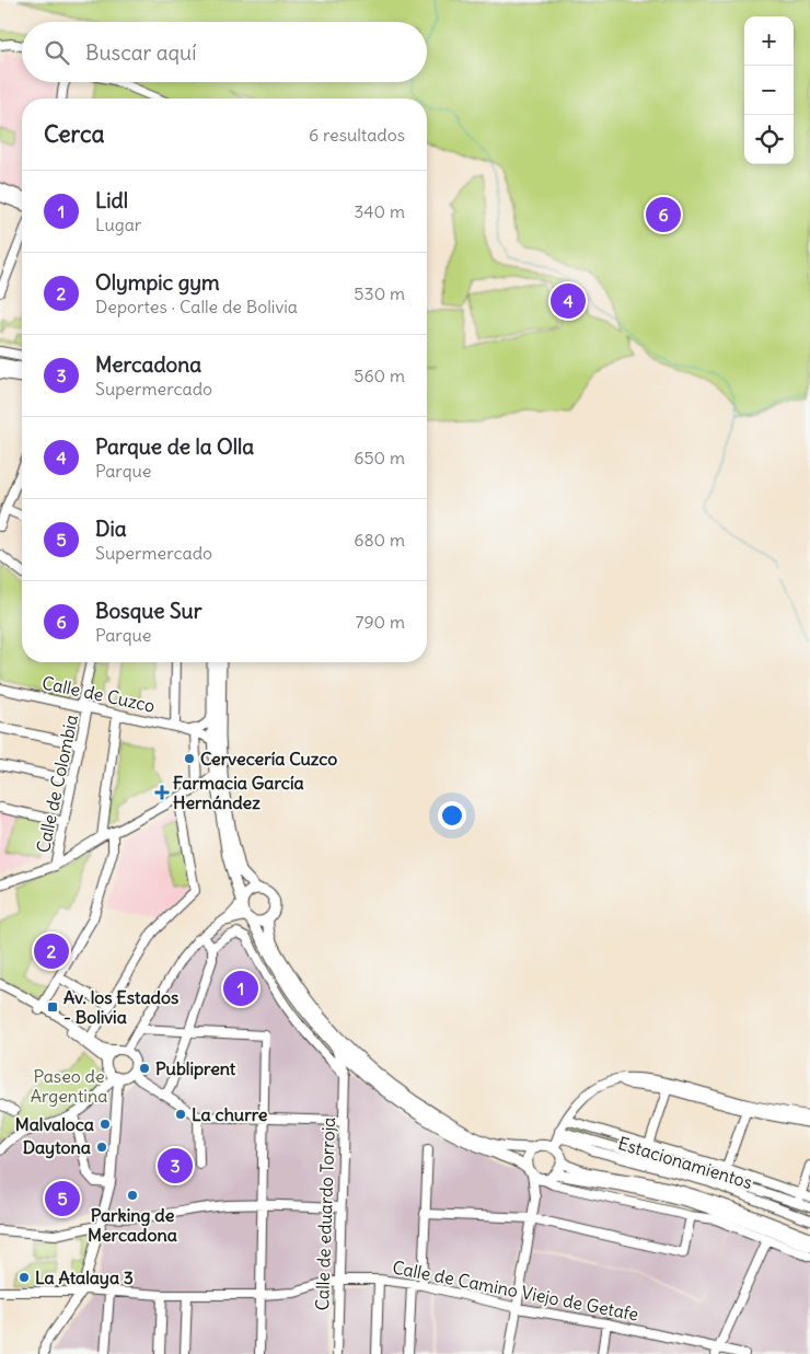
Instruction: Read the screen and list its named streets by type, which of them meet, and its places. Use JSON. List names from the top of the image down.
{
  "streets": {
    "street": [
      "Calle de Cuzco",
      "Calle de Colombia",
      "Estacionamientos",
      "Calle de eduardo Torroja",
      "Calle de Camino Viejo de Getafe"
    ]
  },
  "crossings": [
    ["Calle de Cuzco", "Calle de Colombia"],
    ["Calle de eduardo Torroja", "Calle de Camino Viejo de Getafe"]
  ],
  "parks": ["Paseo de Argentina"],
  "places": {
    "other": [
      "Cervecería Cuzco",
      "Publiprent",
      "La churre",
      "Malvaloca",
      "Daytona",
      "Parking de Mercadona",
      "La Atalaya 3"
    ],
    "health": ["Farmacia García Hernández"],
    "transit": ["Av. los Estados - Bolivia"]
  },
  "page": {
    "map_buttons": ["+", "−"],
    "search": "Buscar aquí",
    "heading": ["Cerca", "6 resultados"],
    "list": [
      {
        "mark": "1",
        "name": "Lidl",
        "note": "Lugar",
        "value": "340 m"
      },
      {
        "mark": "2",
        "name": "Olympic gym",
        "note": "Deportes · Calle de Bolivia",
        "value": "530 m"
      },
      {
        "mark": "3",
        "name": "Mercadona",
        "note": "Supermercado",
        "value": "560 m"
      },
      {
        "mark": "4",
        "name": "Parque de la Olla",
        "note": "Parque",
        "value": "650 m"
      },
      {
        "mark": "5",
        "name": "Dia",
        "note": "Supermercado",
        "value": "680 m"
      },
      {
        "mark": "6",
        "name": "Bosque Sur",
        "note": "Parque",
        "value": "790 m"
      }
    ],
    "pins": [
      "6",
      "4",
      "2",
      "1",
      "3",
      "5"
    ]
  }
}
